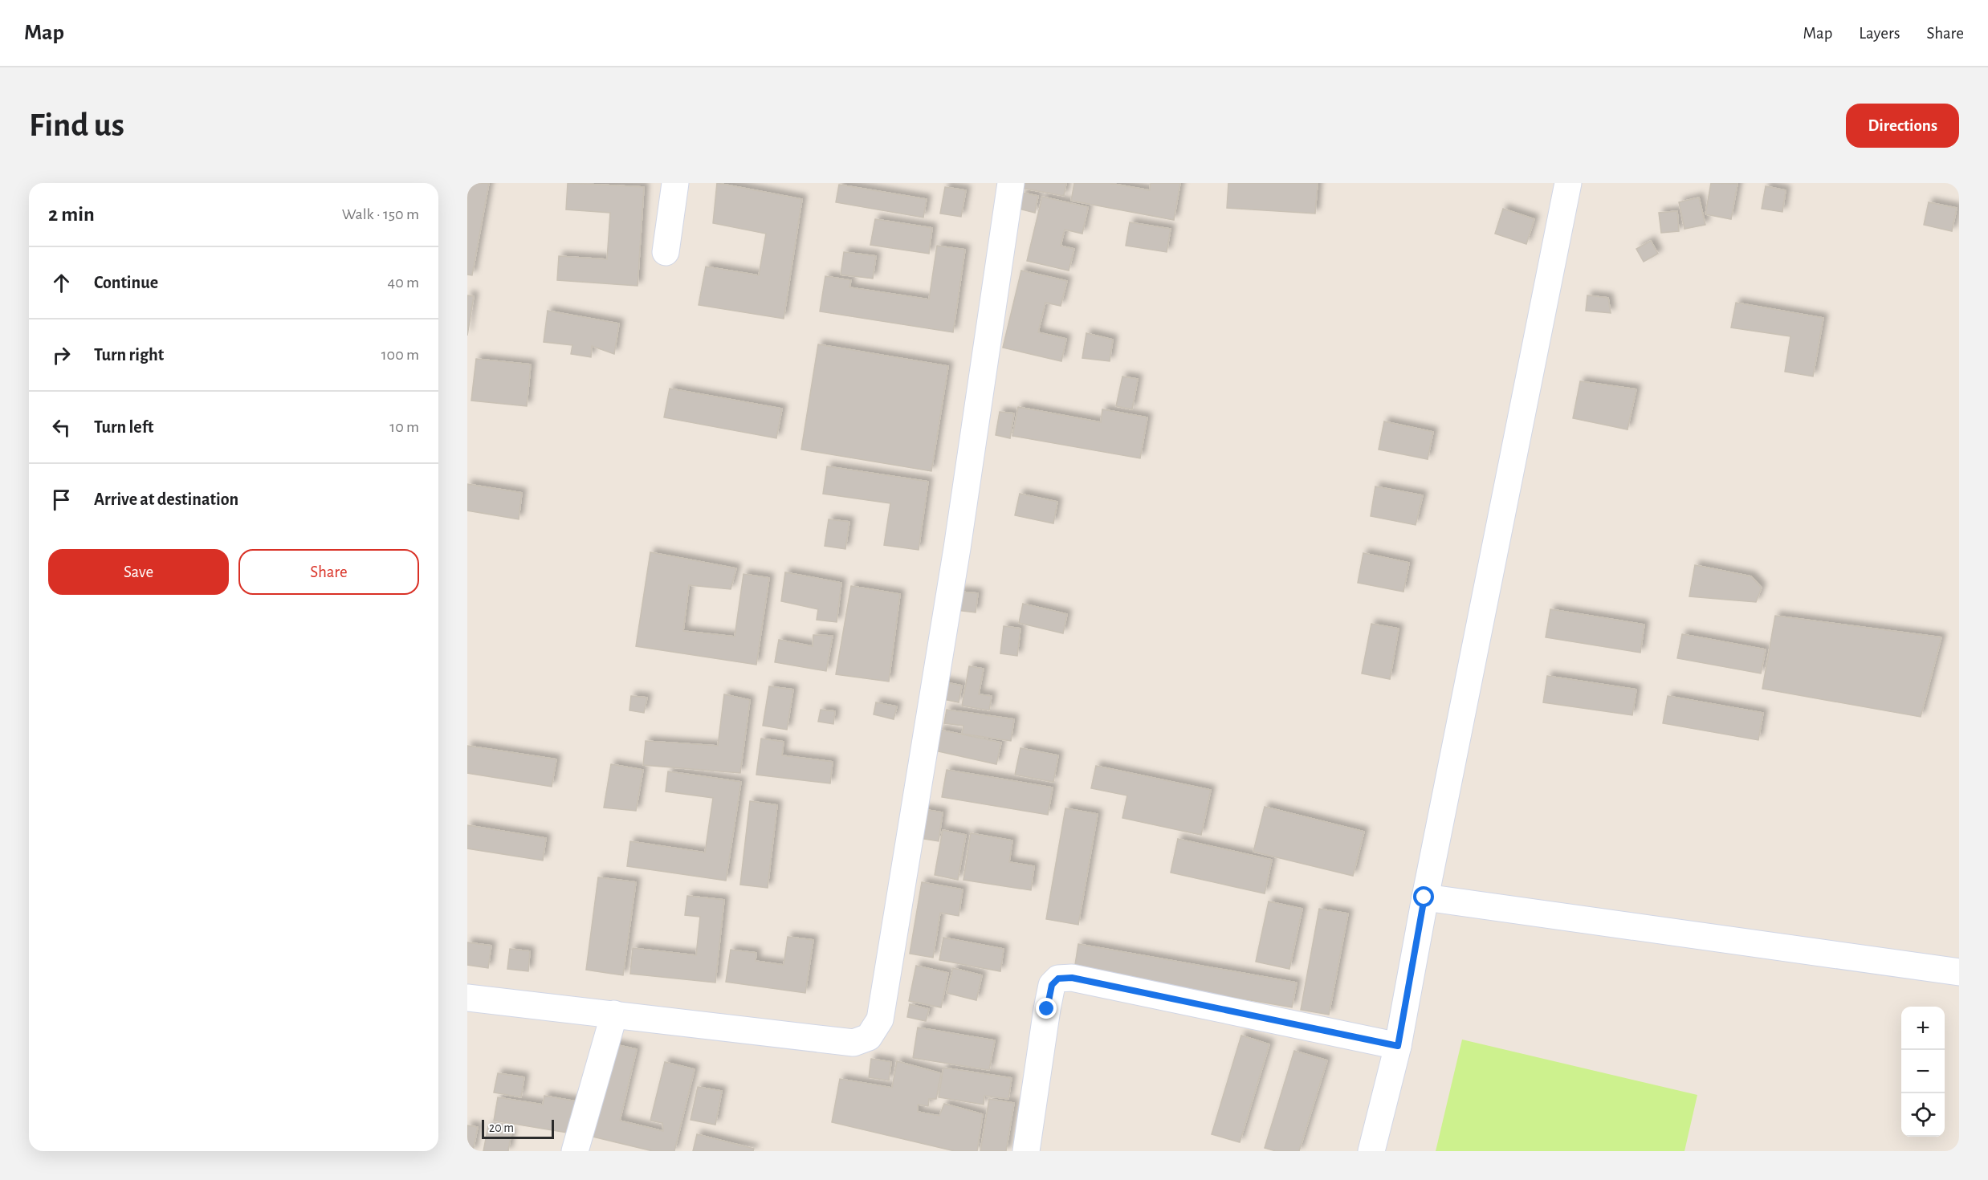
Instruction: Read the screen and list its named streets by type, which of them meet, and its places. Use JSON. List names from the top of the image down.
{
  "scale_bar": "20 m",
  "page": {
    "header": "Map",
    "nav": ["Map", "Layers", "Share"],
    "buttons": [
      "Directions",
      ["Save", "Share"]
    ],
    "title": "Find us",
    "heading": ["2 min", "Walk · 150 m"],
    "list": [
      ["Continue", "40 m"],
      ["Turn right", "100 m"],
      ["Turn left", "10 m"],
      "Arrive at destination"
    ],
    "map_buttons": ["+", "−"],
    "scale": "20 m"
  }
}
